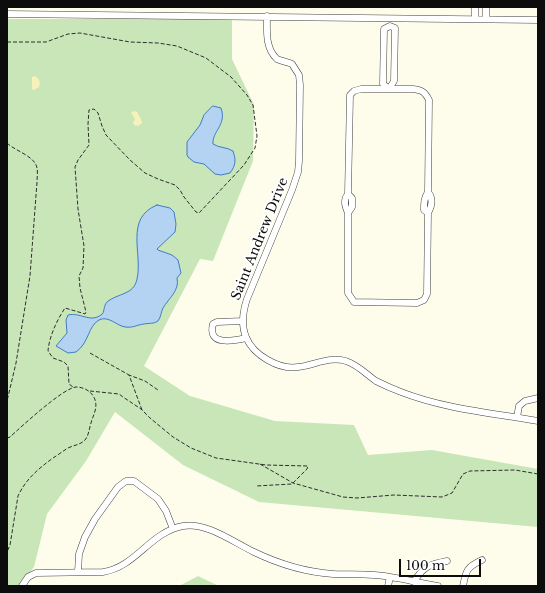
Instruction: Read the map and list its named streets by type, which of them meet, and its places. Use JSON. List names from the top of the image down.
{
  "streets": {
    "street": ["Saint Andrew Drive"]
  },
  "scale_bar": "100 m"
}
